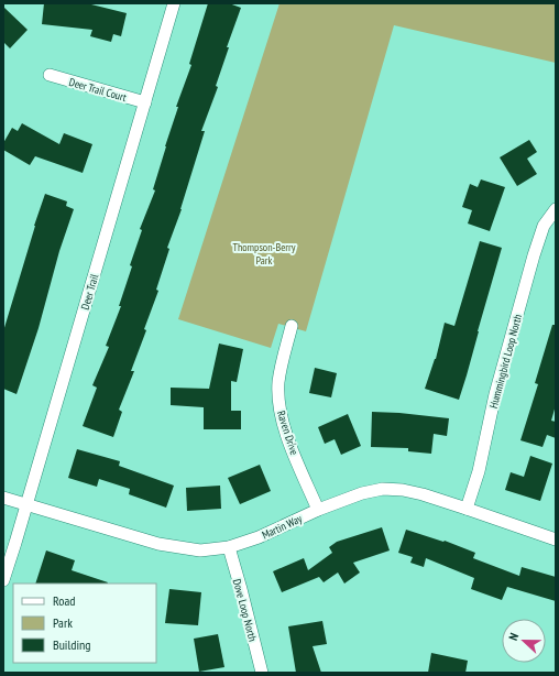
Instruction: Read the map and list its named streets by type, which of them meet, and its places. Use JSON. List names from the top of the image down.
{
  "streets": {
    "street": [
      "Deer Trail Court",
      "Deer Trail",
      "Hummingbird Loop North",
      "Raven Drive",
      "Martin Way",
      "Dove Loop North"
    ]
  },
  "crossings": [
    ["Deer Trail Court", "Deer Trail"],
    ["Deer Trail", "Martin Way"],
    ["Hummingbird Loop North", "Martin Way"],
    ["Raven Drive", "Martin Way"],
    ["Martin Way", "Dove Loop North"]
  ],
  "parks": ["Thompson-Berry Park"],
  "legend": ["Road", "Park", "Building"],
  "north": "left"
}
